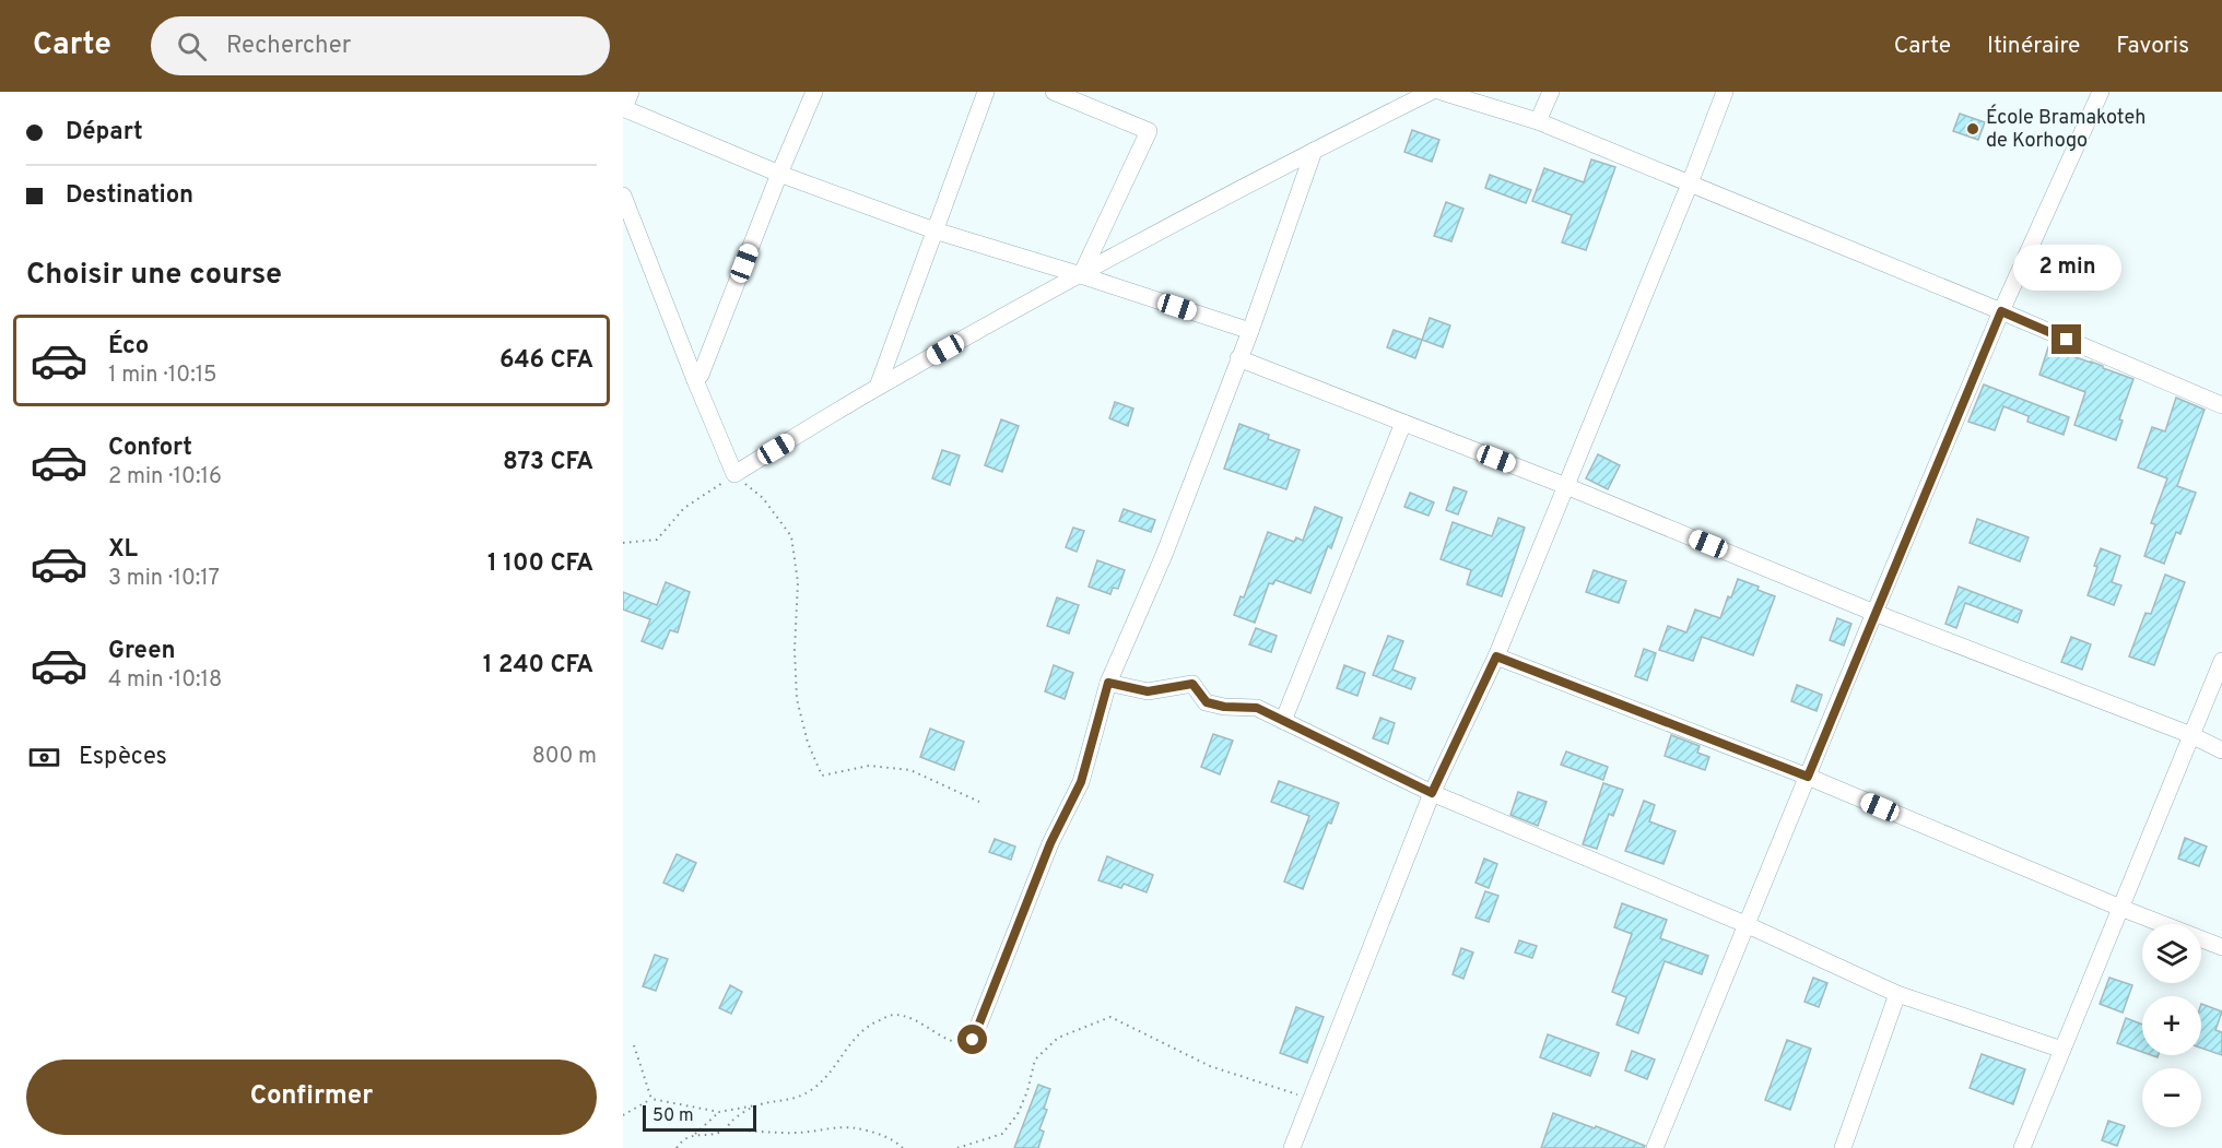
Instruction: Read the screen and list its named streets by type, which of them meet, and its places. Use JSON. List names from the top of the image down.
{
  "places": ["École Bramakoteh de Korhogo"],
  "scale_bar": "50 m",
  "page": {
    "header": "Carte",
    "search": "Rechercher",
    "nav": ["Carte", "Itinéraire", "Favoris"],
    "banner": ["Départ", "Destination"],
    "heading": "Choisir une course",
    "bubble": "2 min",
    "list": [
      {
        "name": "Éco",
        "note": "1 min · 10:15",
        "value": "646 CFA"
      },
      {
        "name": "Confort",
        "note": "2 min · 10:16",
        "value": "873 CFA"
      },
      {
        "name": "XL",
        "note": "3 min · 10:17",
        "value": "1 100 CFA"
      },
      {
        "name": "Green",
        "note": "4 min · 10:18",
        "value": "1 240 CFA"
      }
    ],
    "pay": ["Espèces", "800 m"],
    "map_buttons": ["+", "−"],
    "buttons": "Confirmer",
    "scale": "50 m"
  }
}
